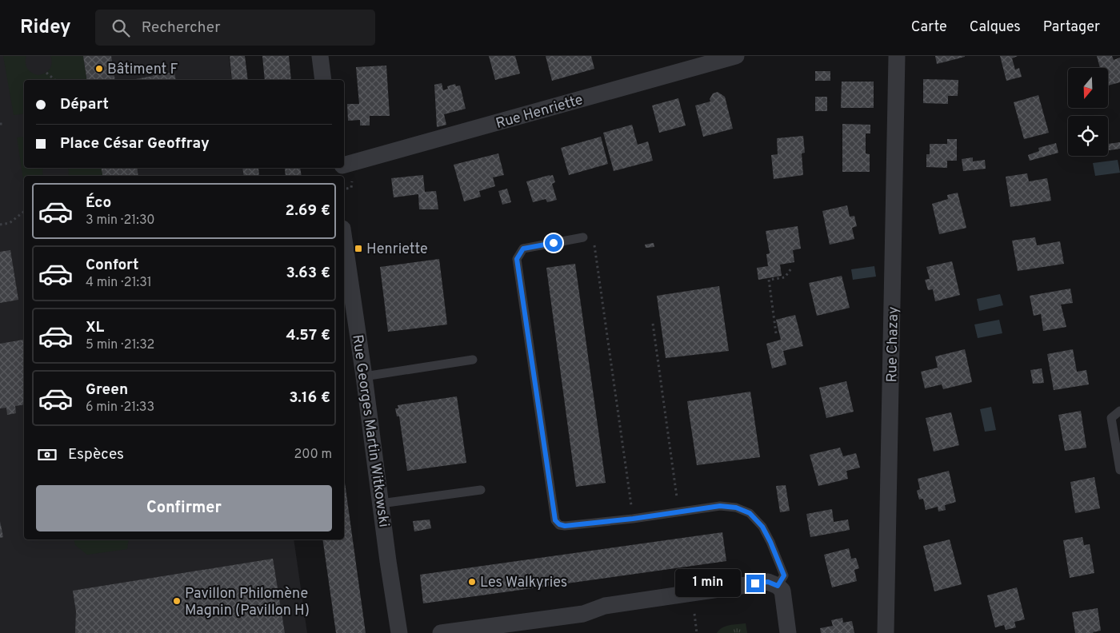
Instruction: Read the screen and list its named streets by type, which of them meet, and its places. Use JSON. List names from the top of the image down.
{
  "streets": {
    "street": ["Rue Henriette", "Rue Chazay", "Rue Georges Martin Witkowski"]
  },
  "places": {
    "other": ["Bâtiment F", "Les Walkyries", "Pavillon Philomène Magnin (Pavillon H)"],
    "transit": ["Henriette"]
  },
  "north": "bottom",
  "page": {
    "header": "Ridey",
    "search": "Rechercher",
    "nav": ["Carte", "Calques", "Partager"],
    "banner": ["Départ", "Place César Geoffray"],
    "list": [
      {
        "name": "Éco",
        "note": "3 min · 21:30",
        "value": "2.69 €"
      },
      {
        "name": "Confort",
        "note": "4 min · 21:31",
        "value": "3.63 €"
      },
      {
        "name": "XL",
        "note": "5 min · 21:32",
        "value": "4.57 €"
      },
      {
        "name": "Green",
        "note": "6 min · 21:33",
        "value": "3.16 €"
      }
    ],
    "pay": ["Espèces", "200 m"],
    "buttons": "Confirmer",
    "bubble": "1 min"
  }
}
